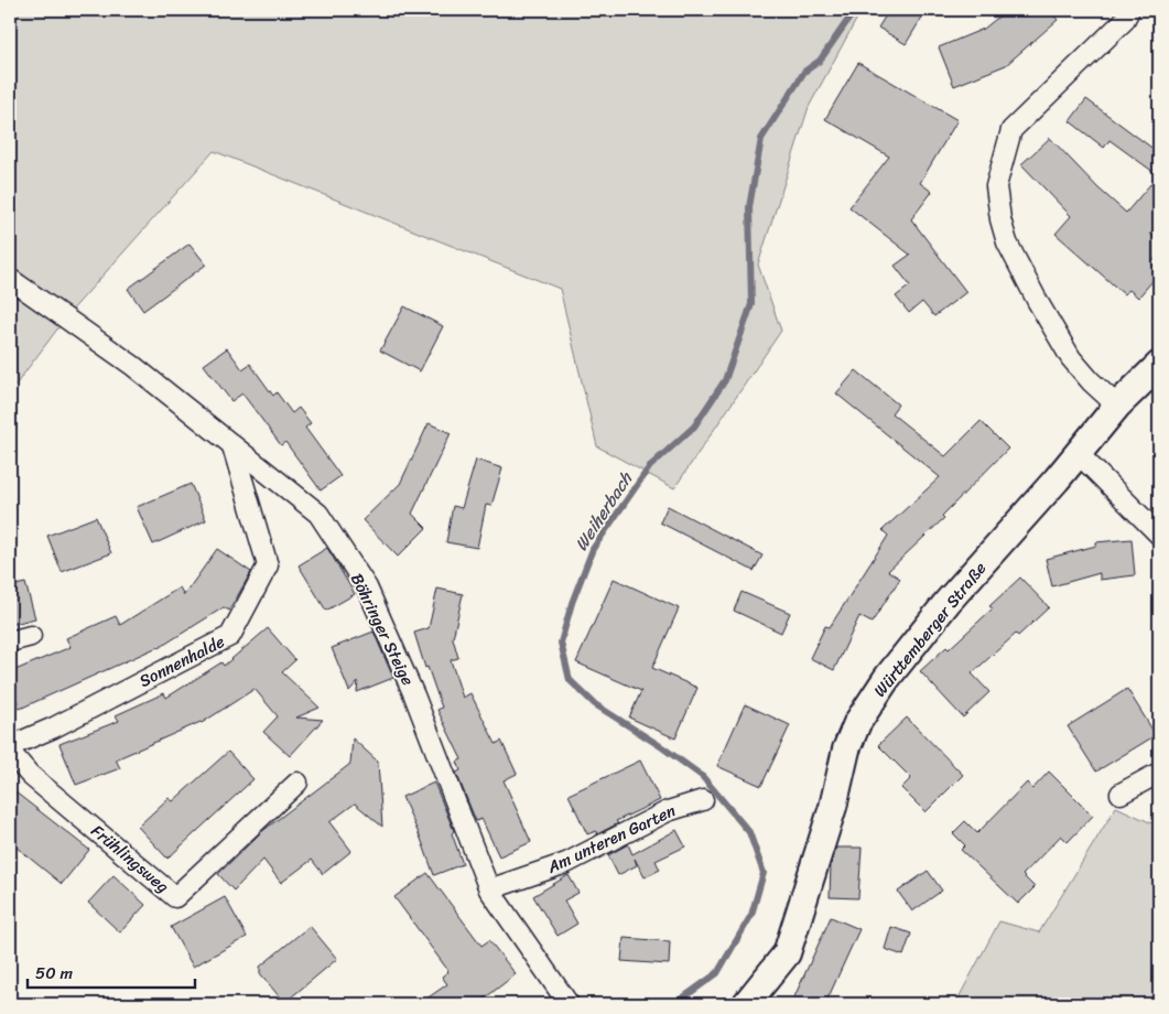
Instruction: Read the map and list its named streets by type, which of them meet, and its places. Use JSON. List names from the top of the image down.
{
  "streets": {
    "street": [
      "Böhringer Steige",
      "Württemberger Straße",
      "Sonnenhalde",
      "Am unteren Garten",
      "Frühlingsweg"
    ]
  },
  "crossings": [
    ["Böhringer Steige", "Sonnenhalde"],
    ["Böhringer Steige", "Am unteren Garten"]
  ],
  "water": ["Weiherbach"],
  "scale_bar": "50 m"
}
